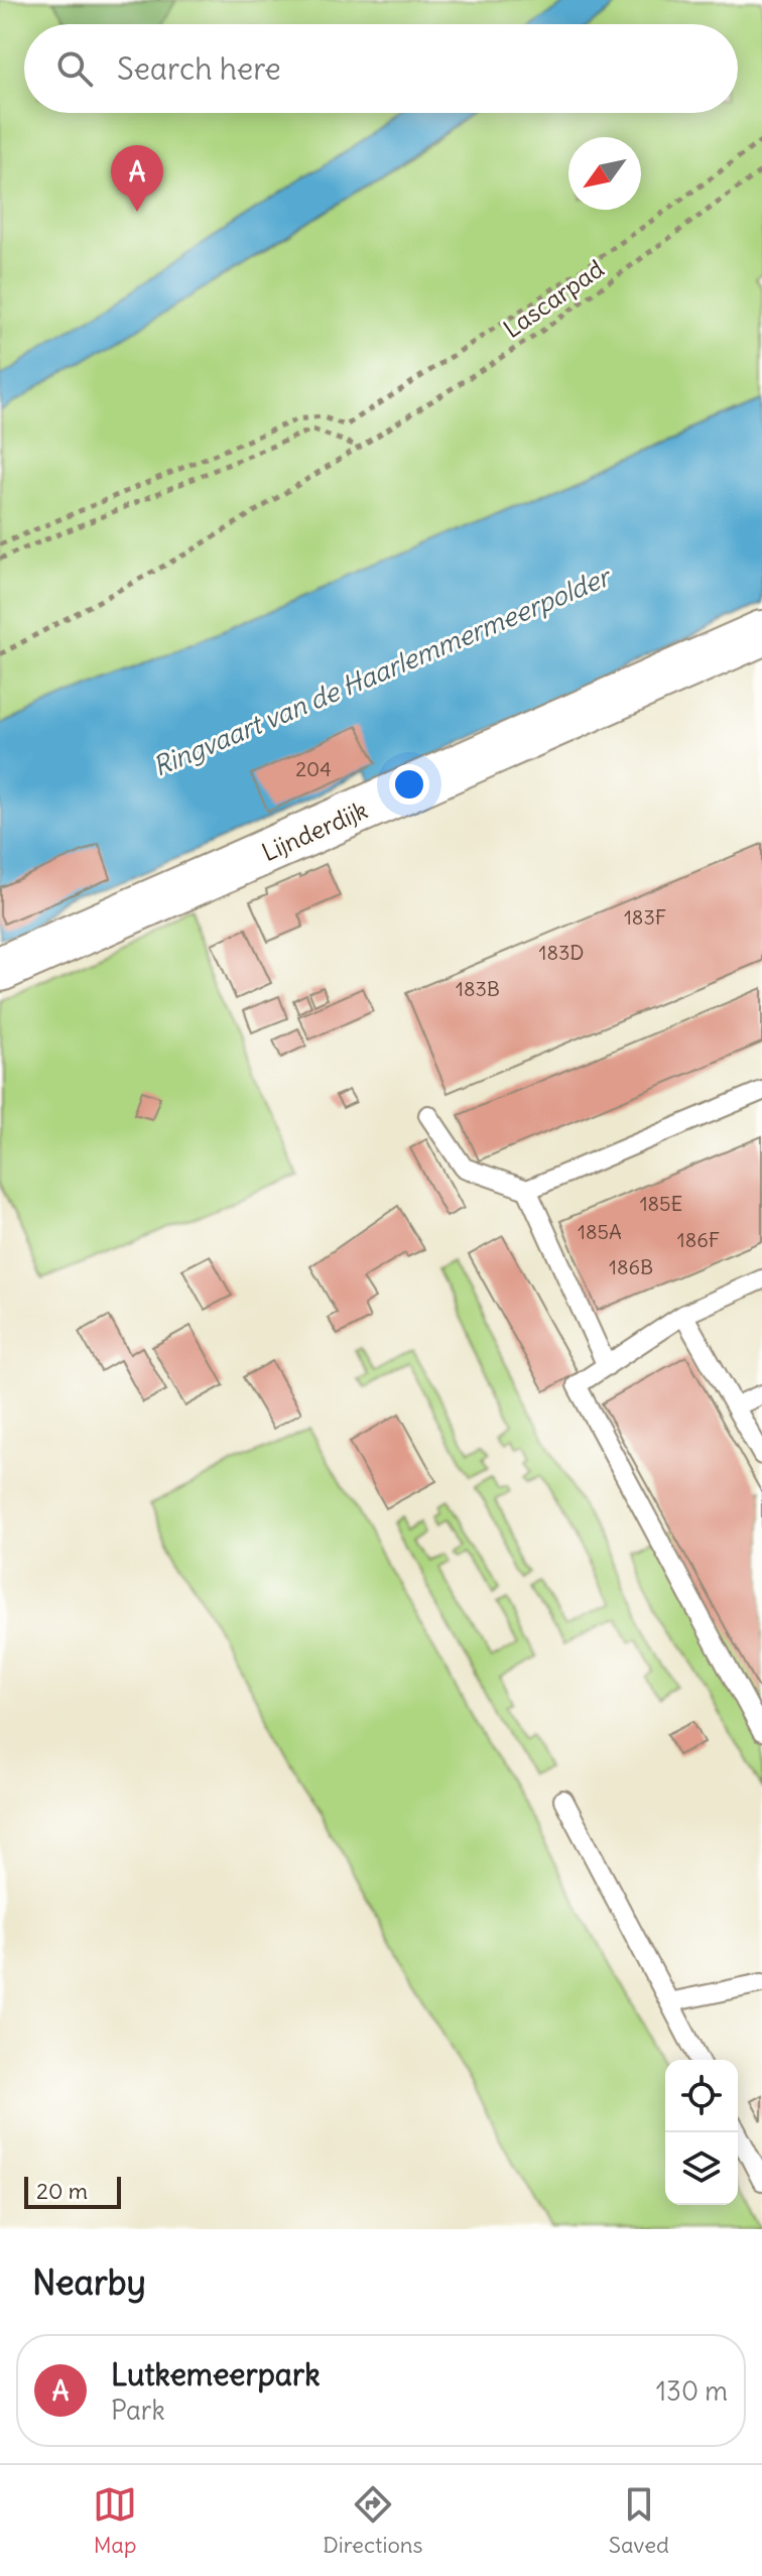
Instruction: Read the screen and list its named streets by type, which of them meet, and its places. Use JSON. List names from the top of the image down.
{
  "streets": {
    "street": ["Lijnderdijk"],
    "path": ["Lascarpad"]
  },
  "water": ["Ringvaart van de Haarlemmermeerpolder"],
  "house_numbers": [
    "204",
    "183F",
    "183D",
    "183B",
    "185E",
    "185A",
    "186F",
    "186B"
  ],
  "scale_bar": "20 m",
  "north": "bottom left",
  "page": {
    "search": "Search here",
    "pins": "A",
    "scale": "20 m",
    "heading": "Nearby",
    "list": [
      {
        "mark": "A",
        "name": "Lutkemeerpark",
        "note": "Park",
        "value": "130 m"
      }
    ],
    "nav": ["Map", "Directions", "Saved"]
  }
}
